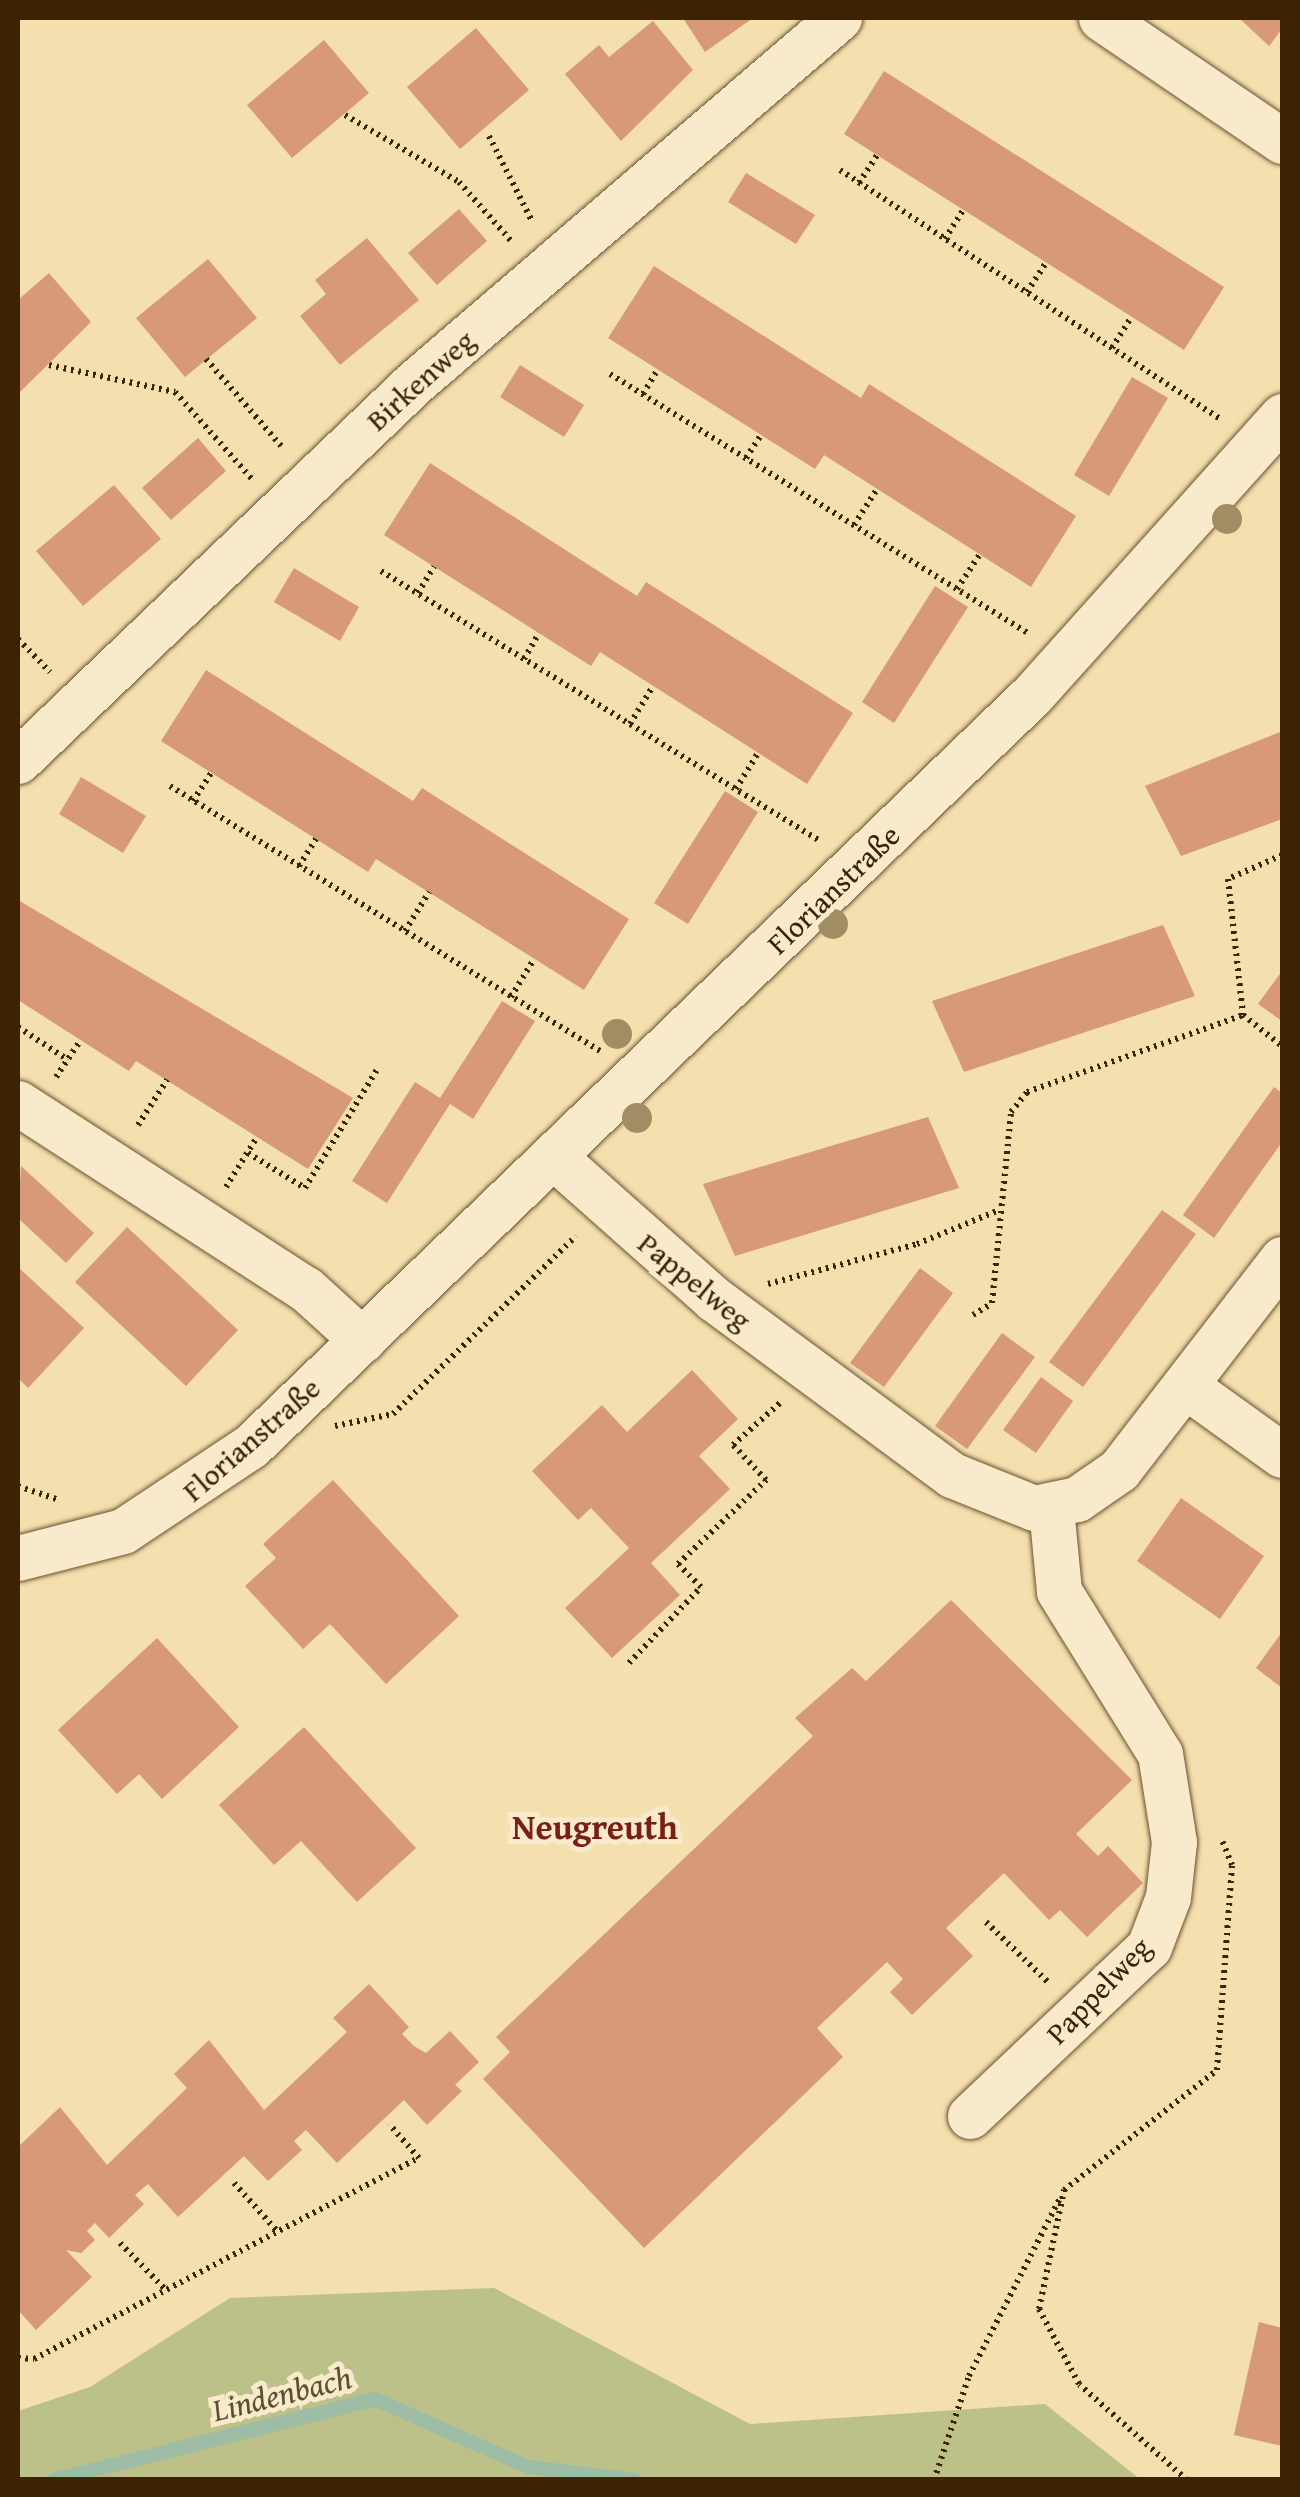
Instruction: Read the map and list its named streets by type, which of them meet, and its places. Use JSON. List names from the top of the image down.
{
  "streets": {
    "street": ["Birkenweg", "Florianstraße", "Pappelweg"]
  },
  "crossings": [
    ["Florianstraße", "Pappelweg"]
  ],
  "districts": ["Neugreuth"],
  "water": ["Lindenbach"]
}
